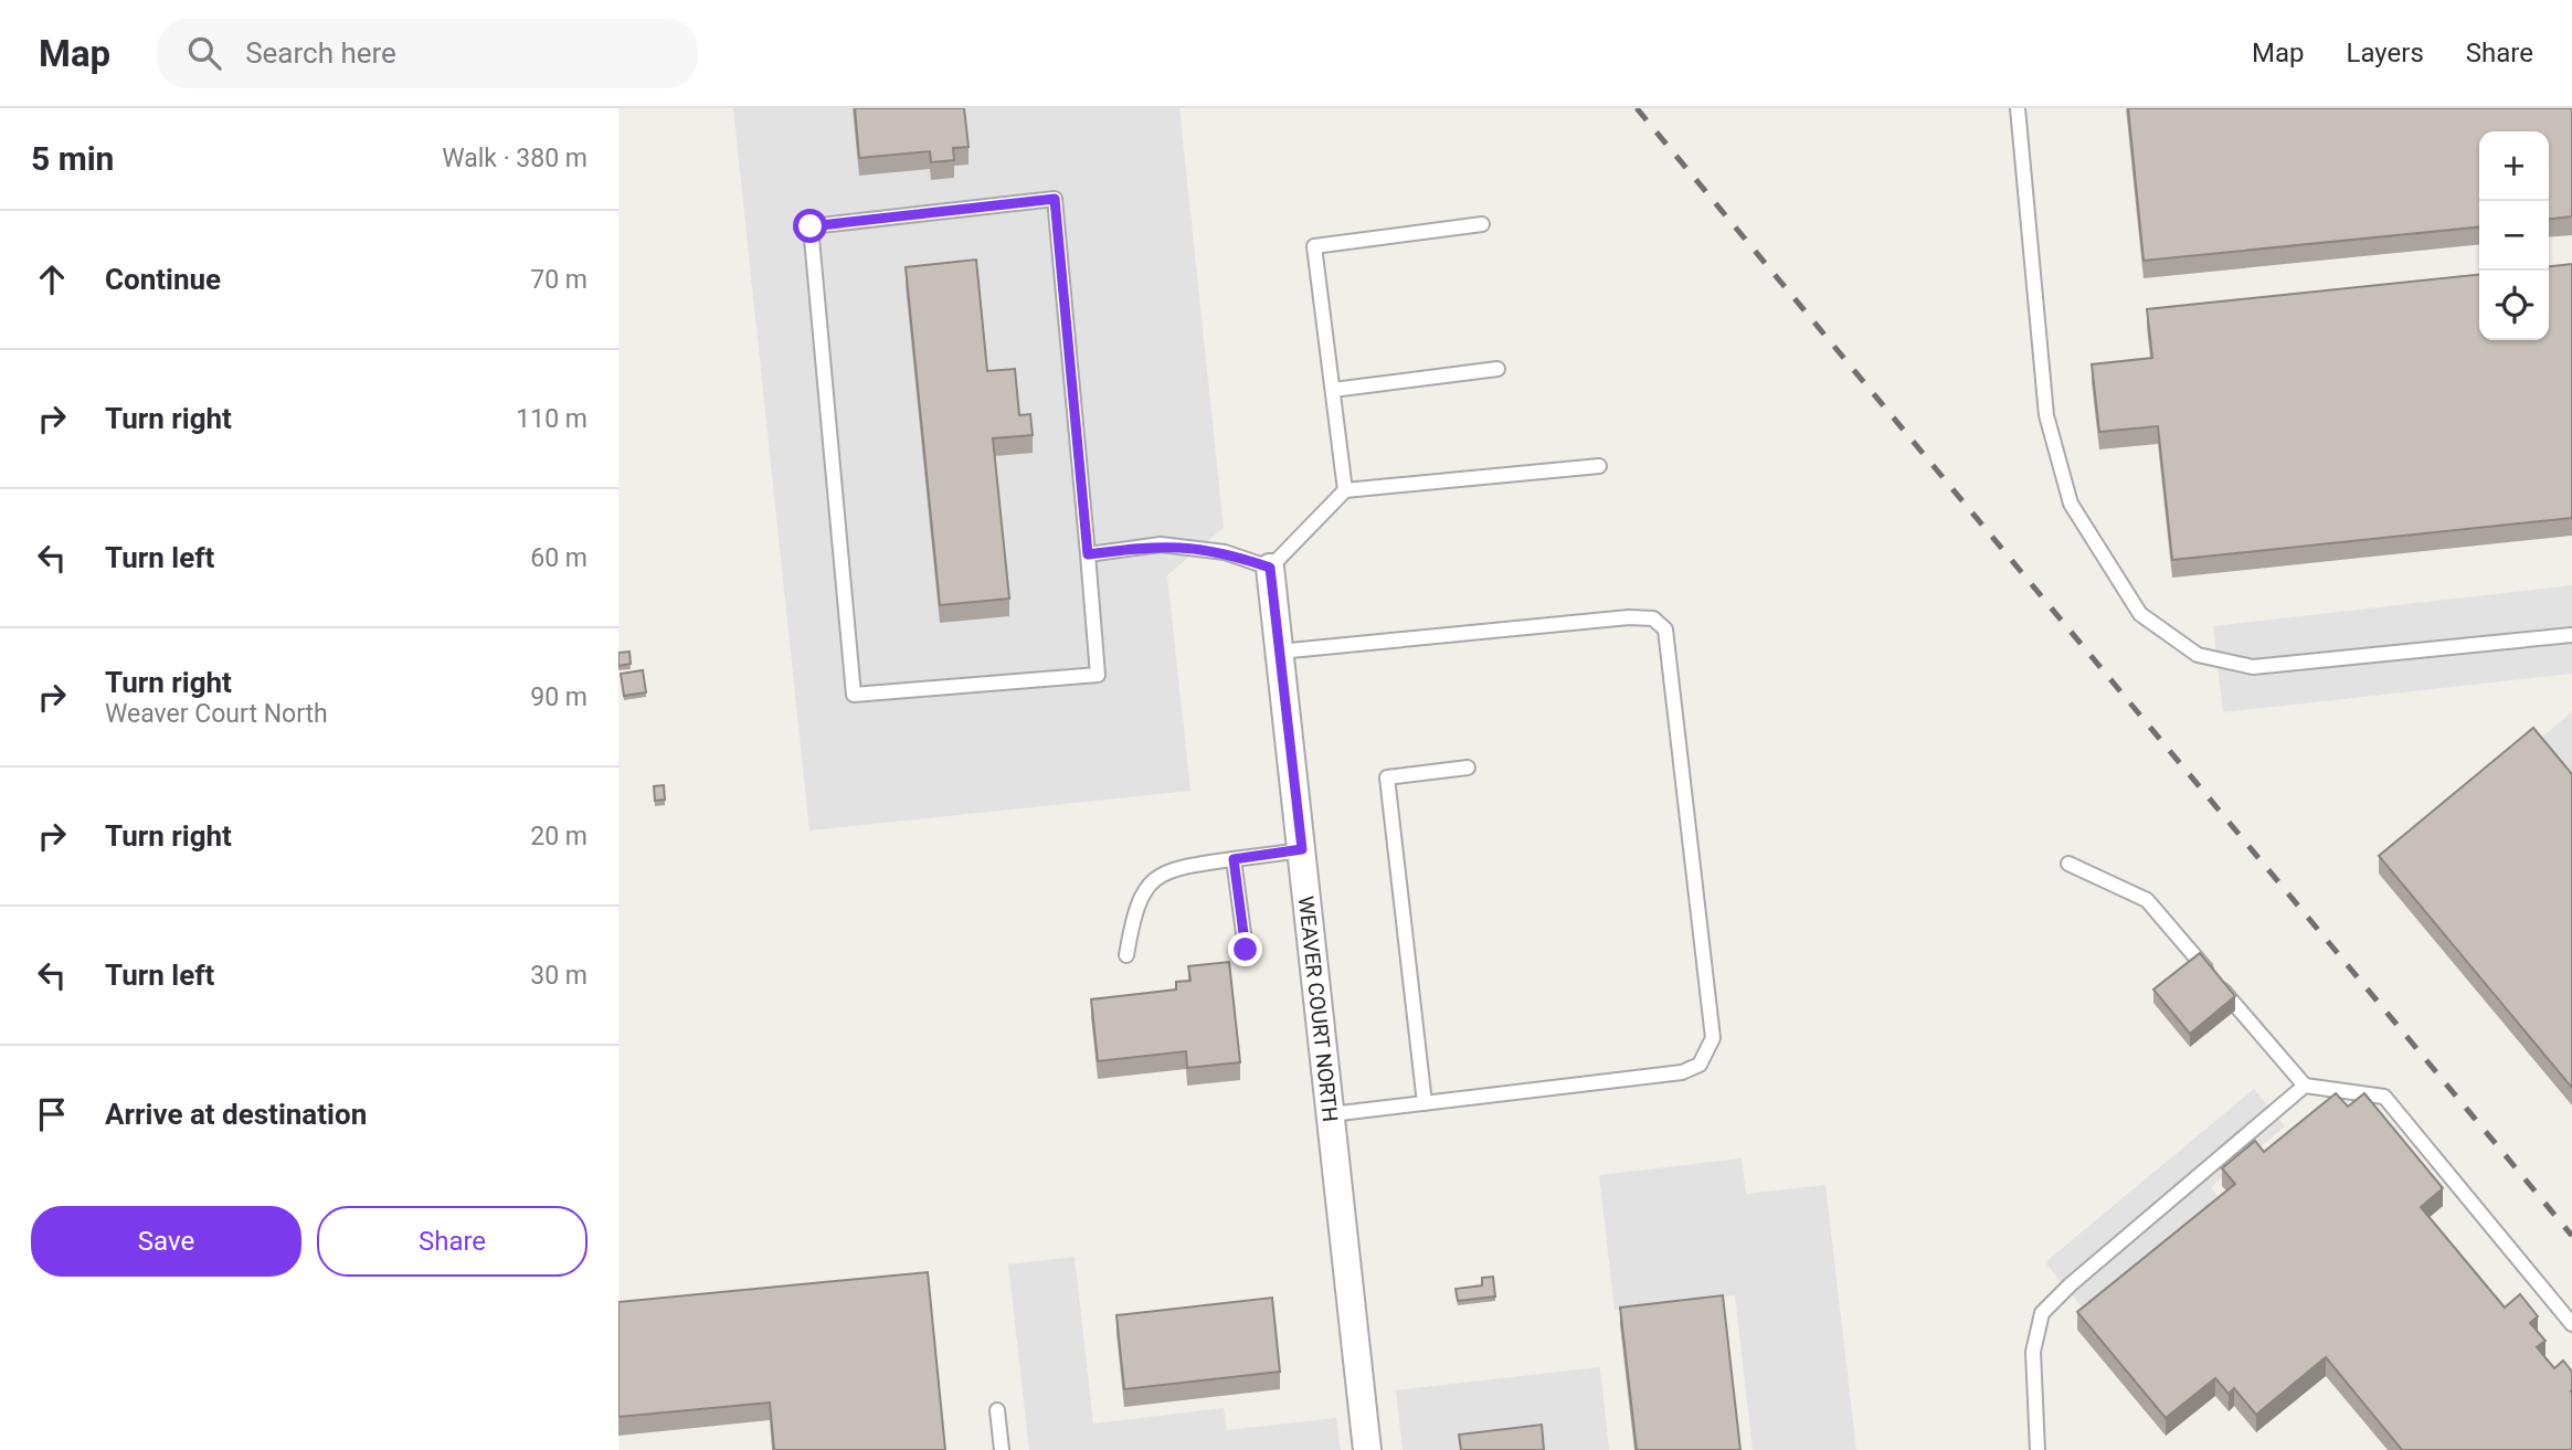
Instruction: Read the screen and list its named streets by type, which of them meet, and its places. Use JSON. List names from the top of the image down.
{
  "streets": {
    "street": ["WEAVER COURT NORTH"]
  },
  "page": {
    "header": "Map",
    "search": "Search here",
    "nav": ["Map", "Layers", "Share"],
    "heading": ["5 min", "Walk · 380 m"],
    "map_buttons": ["+", "−"],
    "list": [
      ["Continue", "70 m"],
      ["Turn right", "110 m"],
      ["Turn left", "60 m"],
      ["Turn right", "Weaver Court North", "90 m"],
      ["Turn right", "20 m"],
      ["Turn left", "30 m"],
      "Arrive at destination"
    ],
    "buttons": ["Save", "Share"]
  }
}
